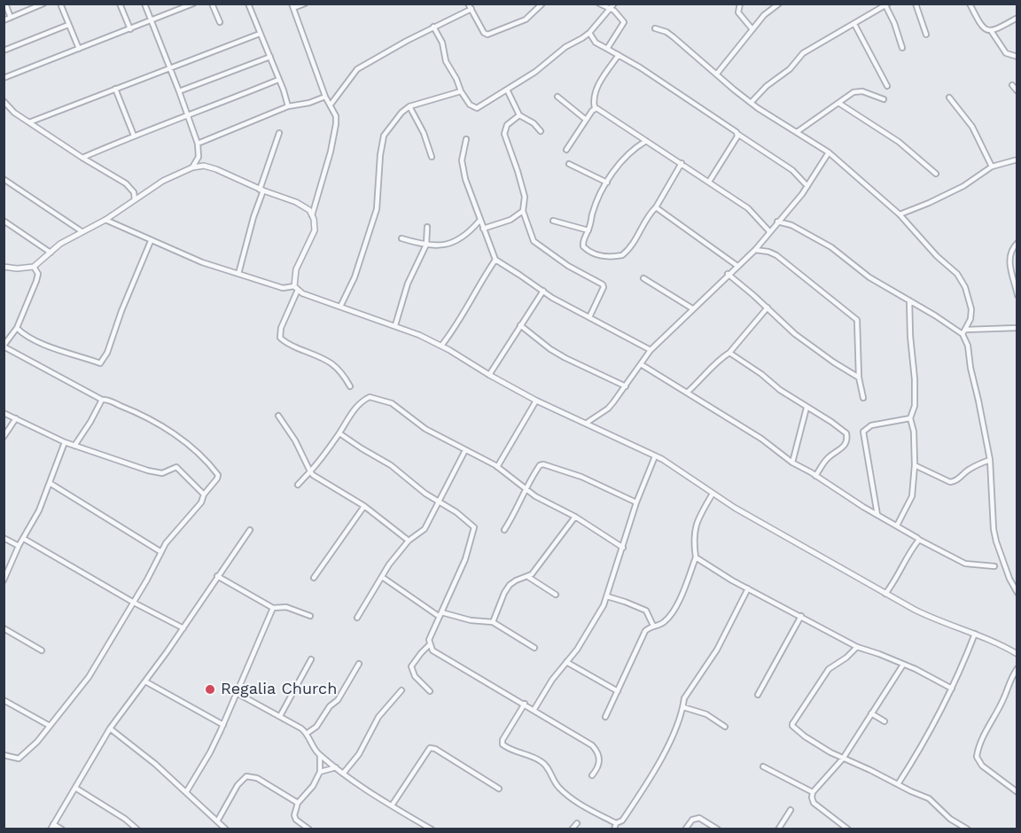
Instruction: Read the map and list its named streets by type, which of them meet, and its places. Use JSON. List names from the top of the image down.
{
  "places": ["Regalia Church"]
}
